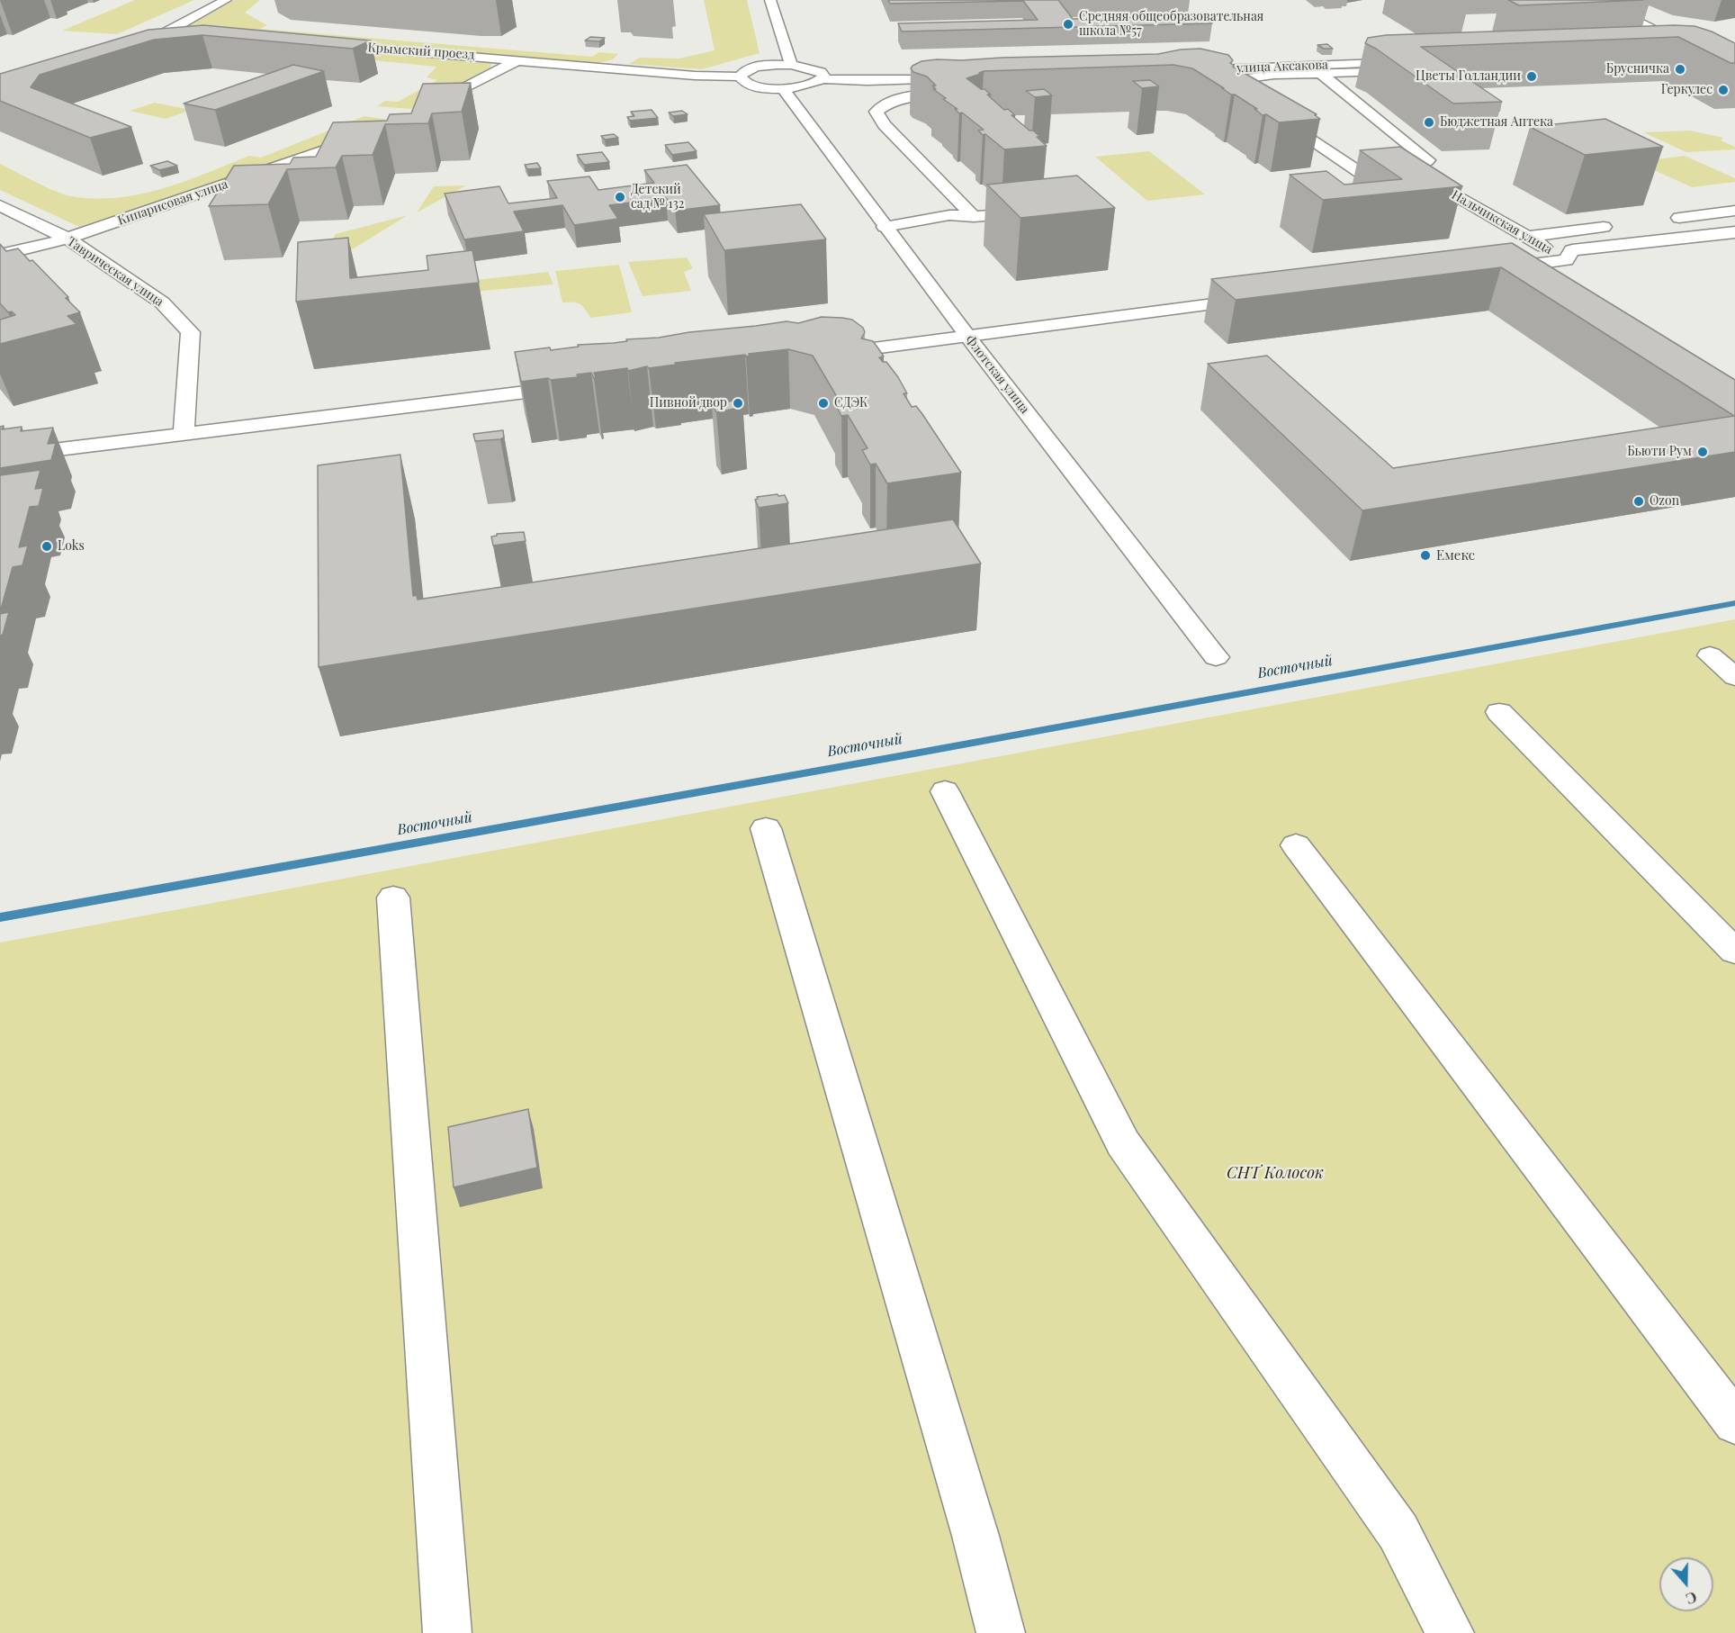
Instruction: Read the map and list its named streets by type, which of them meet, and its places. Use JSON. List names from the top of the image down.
{
  "streets": {
    "street": [
      "Крымский проезд",
      "улица Аксакова",
      "Кипарисовая улица",
      "Нальчикская улица",
      "Таврическая улица",
      "Флотская улица"
    ]
  },
  "crossings": [
    ["Кипарисовая улица", "Таврическая улица"]
  ],
  "water": ["Восточный"],
  "parks": ["СНТ Колосок"],
  "places": [
    "Средняя общеобразовательная школа №57",
    "Брусничка",
    "Цветы Голландии",
    "Геркулес",
    "Бюджетная Аптека",
    "Детский сад № 132",
    "Пивной двор",
    "СДЭК",
    "Бьюти Рум",
    "Ozon",
    "Loks",
    "Емекс"
  ],
  "north": "bottom"
}
